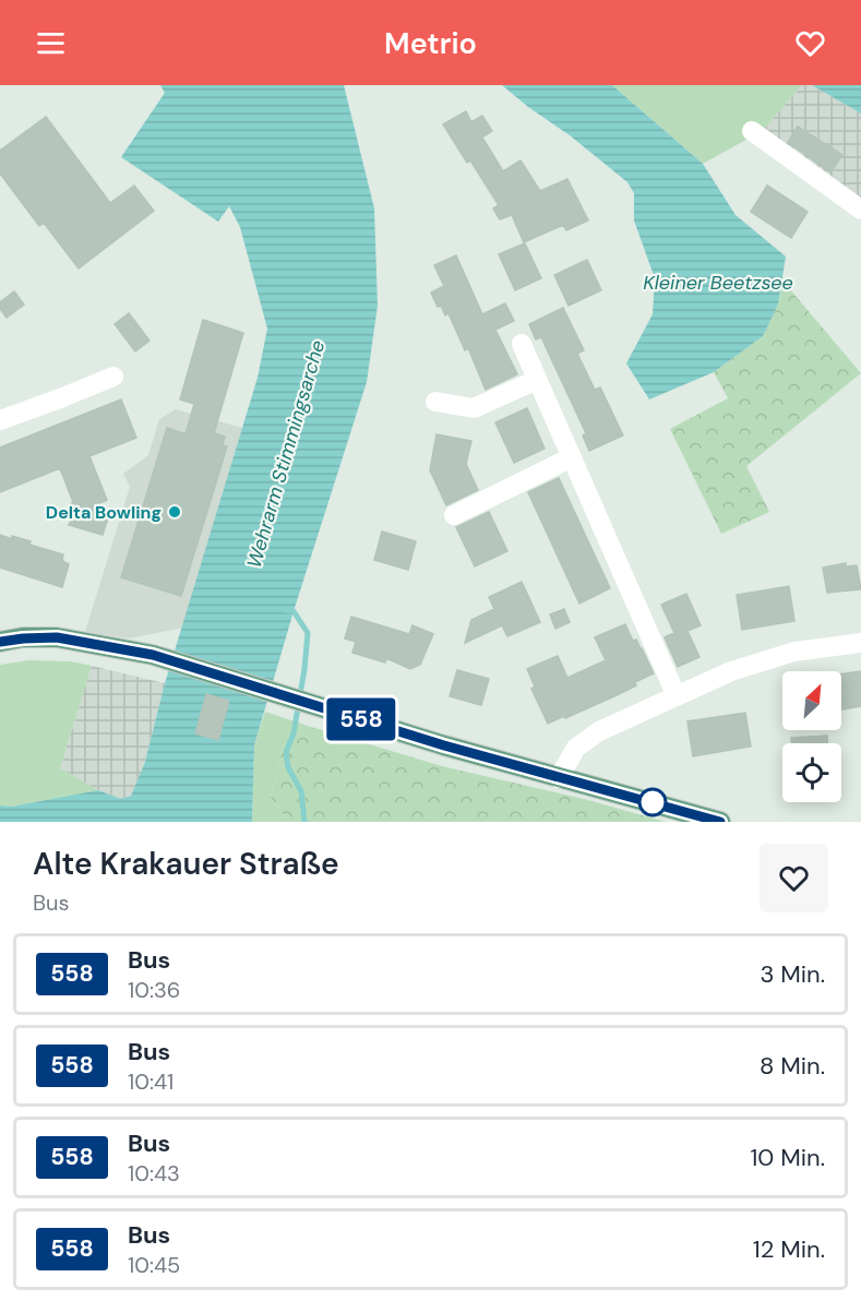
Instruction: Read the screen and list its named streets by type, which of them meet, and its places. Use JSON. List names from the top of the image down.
{
  "water": ["Kleiner Beetzsee", "Wehrarm Stimmingsarche"],
  "places": ["Delta Bowling"],
  "lines": ["bus line 558"],
  "north": "top right",
  "page": {
    "header": "Metrio",
    "on_map": "558",
    "heading": ["Alte Krakauer Straße", "Bus"],
    "list": [
      {
        "mark": "558",
        "name": "Bus",
        "note": "10:36",
        "value": "3 Min."
      },
      {
        "mark": "558",
        "name": "Bus",
        "note": "10:41",
        "value": "8 Min."
      },
      {
        "mark": "558",
        "name": "Bus",
        "note": "10:43",
        "value": "10 Min."
      },
      {
        "mark": "558",
        "name": "Bus",
        "note": "10:45",
        "value": "12 Min."
      }
    ]
  }
}
